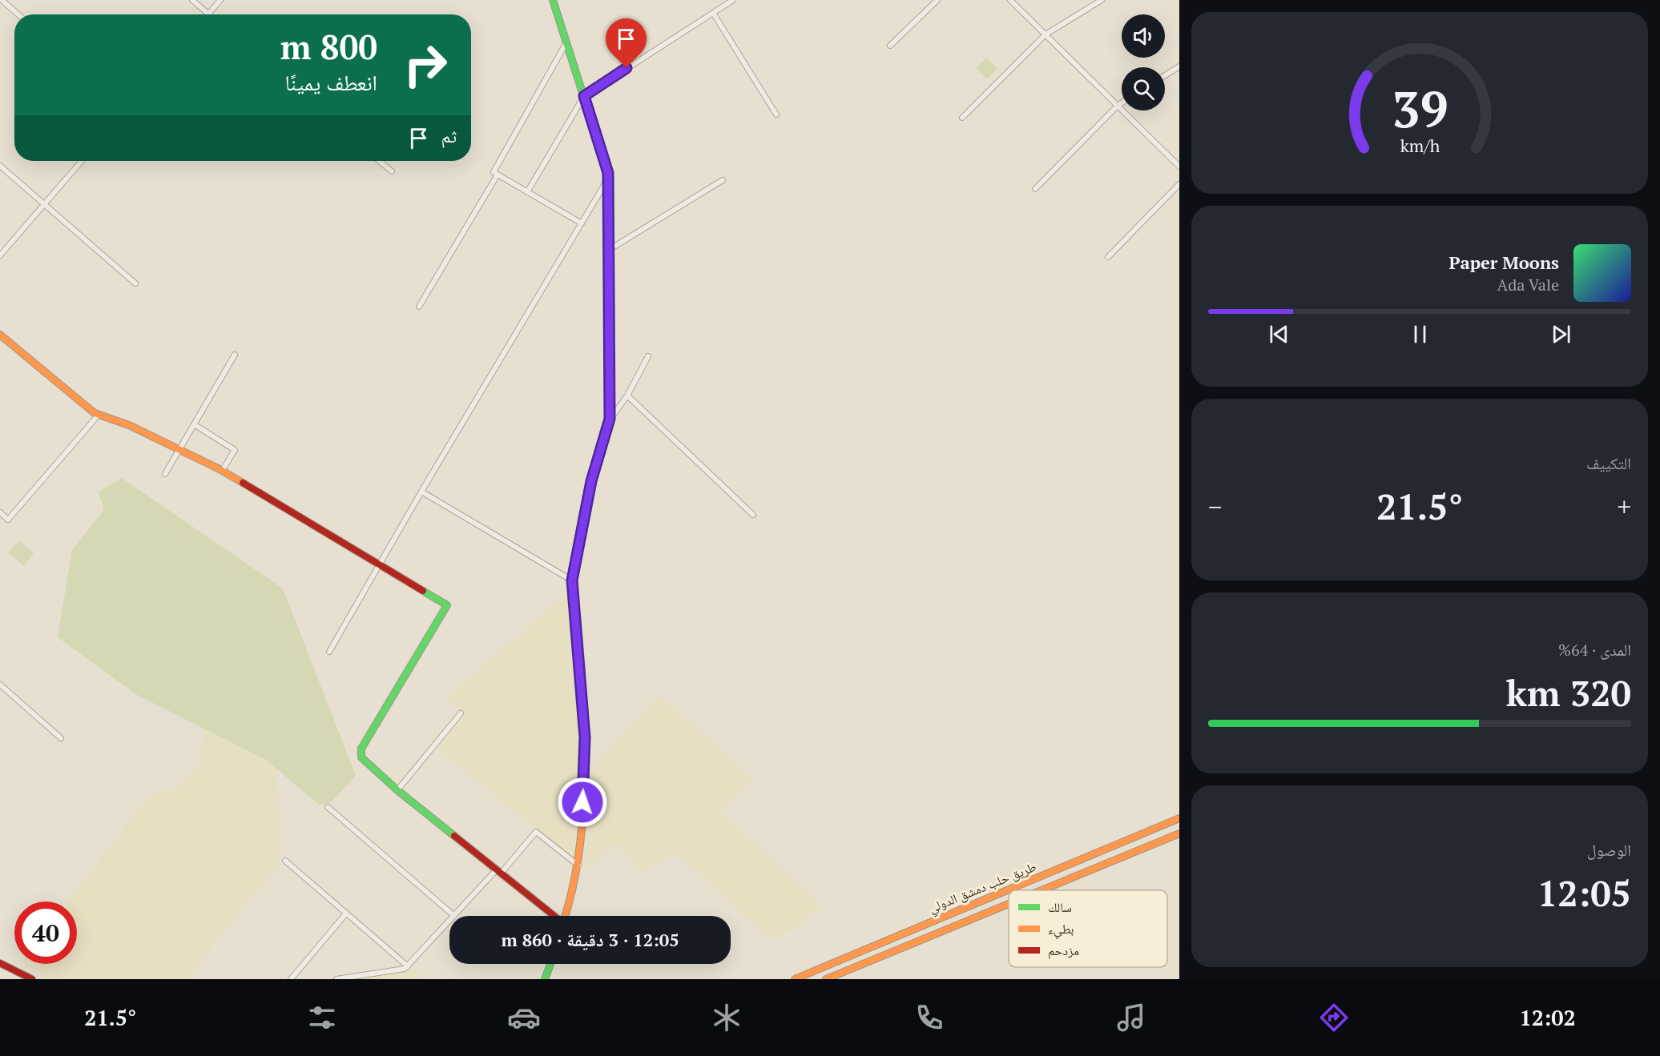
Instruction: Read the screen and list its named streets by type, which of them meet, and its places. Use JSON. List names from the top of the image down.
{
  "streets": {
    "main road": ["طريق حلب دمشق الدولي"]
  },
  "legend": ["سالك", "بطيء", "مزدحم"],
  "page": {
    "turn": ["800 m", "انعطف يمينًا"],
    "then": "ثم",
    "song": ["Paper Moons", "Ada Vale"],
    "tile": [
      "التكييف",
      ["المدى · 64%", "320 km"],
      ["الوصول", "12:05"]
    ],
    "heat": ["−", "21.5°", "+"],
    "limit": "40",
    "trip": "12:05 · 3 دقيقة · 860 m",
    "tabs": ["12:02", "21.5°"],
    "gauge": ["39", "km/h"]
  }
}
